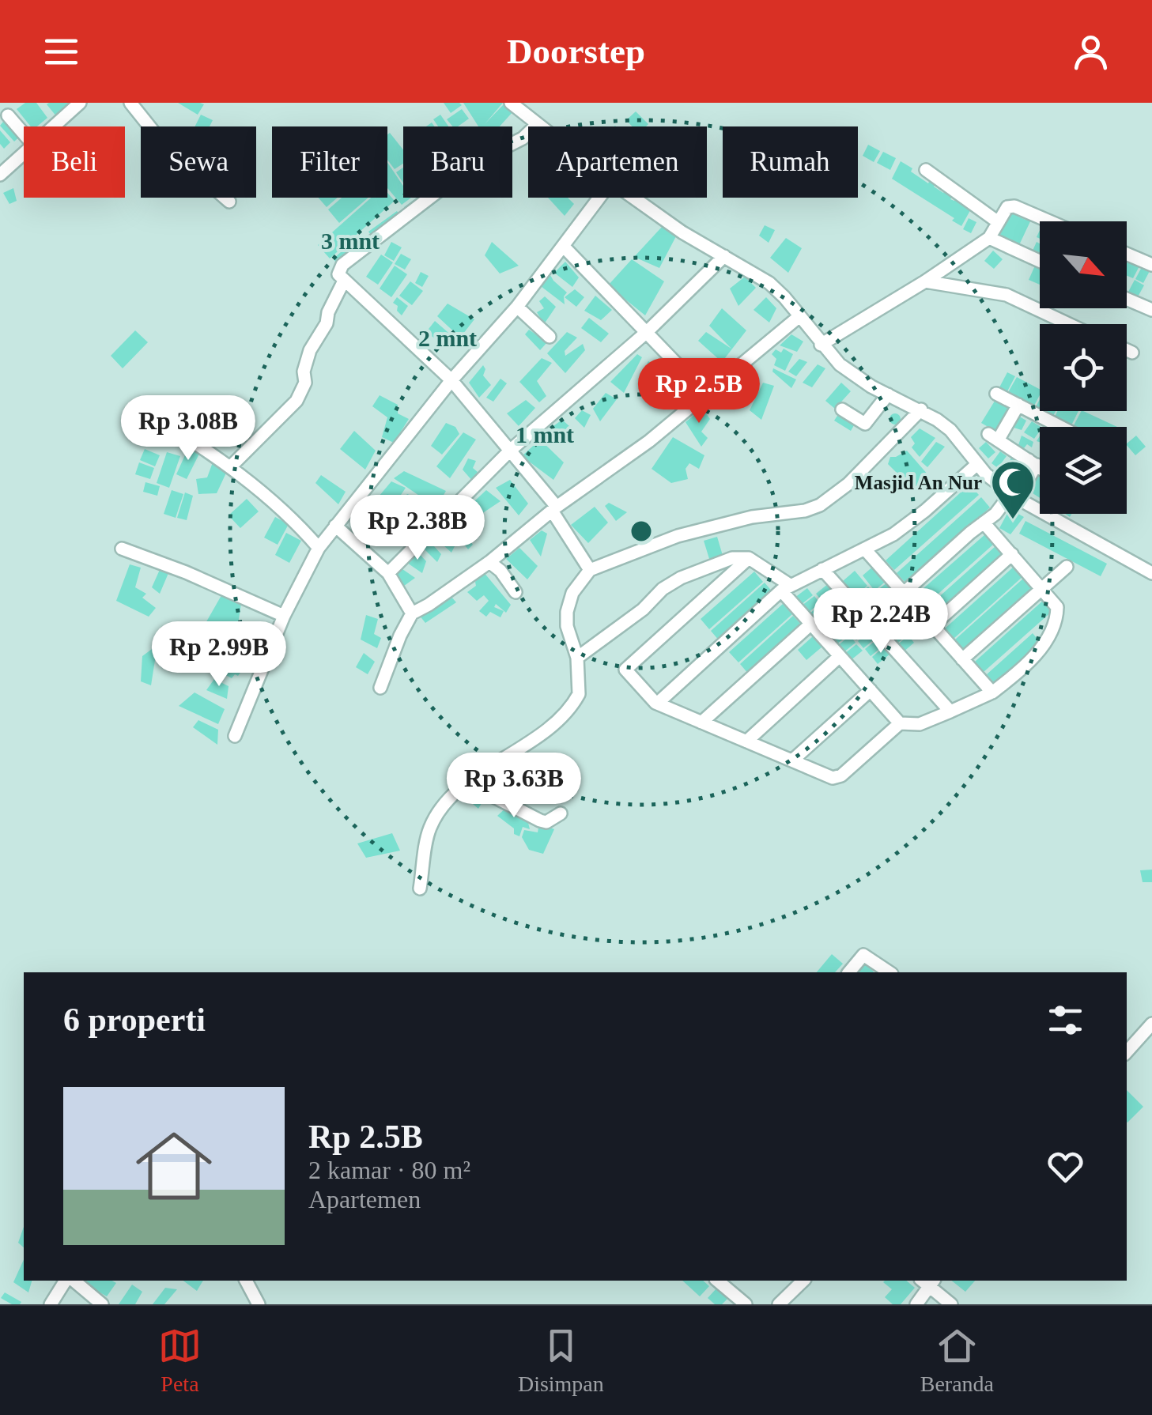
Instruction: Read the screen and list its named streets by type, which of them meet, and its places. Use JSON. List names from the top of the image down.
{
  "places": {
    "mosque": ["Masjid An Nur"]
  },
  "north": "bottom right",
  "page": {
    "header": "Doorstep",
    "chip": [
      "Beli",
      "Sewa",
      "Filter",
      "Baru",
      "Apartemen",
      "Rumah"
    ],
    "price": [
      "Rp 2.5B",
      "Rp 3.08B",
      "Rp 2.38B",
      "Rp 2.24B",
      "Rp 2.99B",
      "Rp 3.63B"
    ],
    "heading": "6 properti",
    "list": [
      {
        "name": "Rp 2.5B",
        "note": "2 kamar · 80 m² · Apartemen"
      }
    ],
    "tabs": ["Peta", "Disimpan", "Beranda"]
  },
  "rings": ["3 mnt", "2 mnt", "1 mnt"]
}
